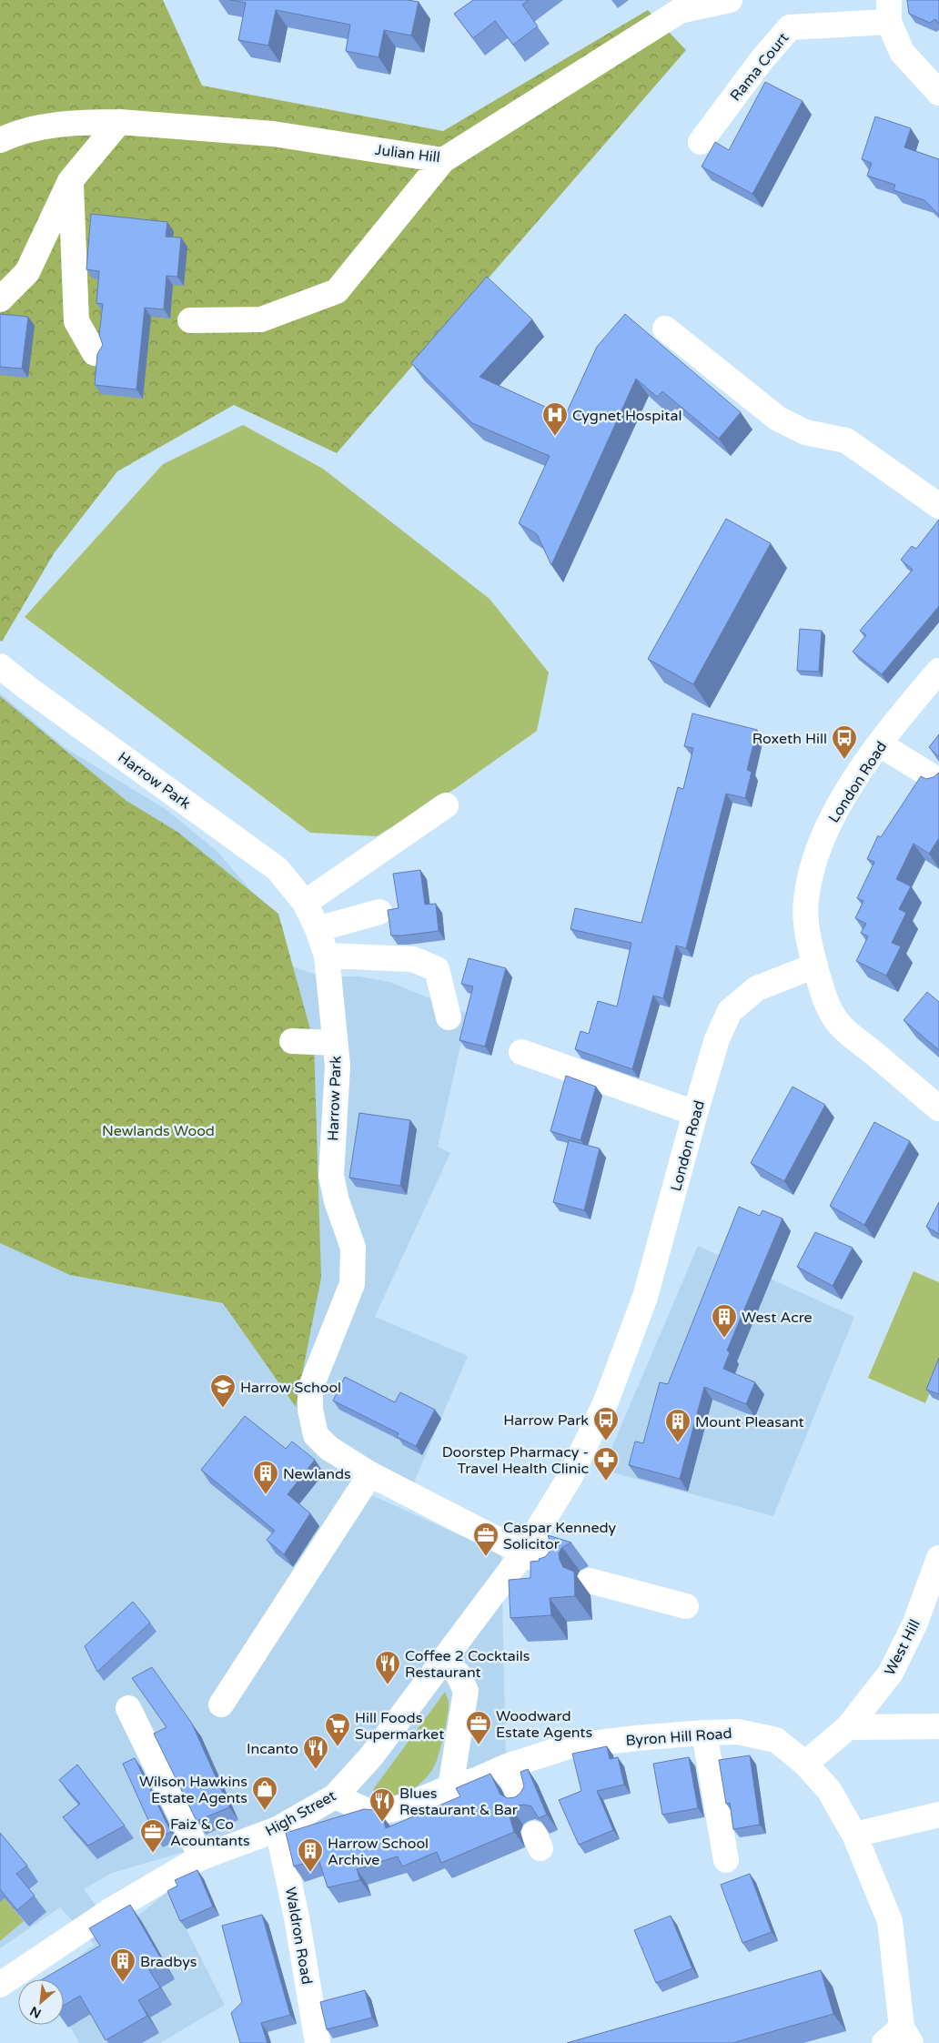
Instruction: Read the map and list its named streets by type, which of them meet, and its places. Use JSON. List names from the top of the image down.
{
  "streets": {
    "street": [
      "Rama Court",
      "Julian Hill",
      "Harrow Park",
      "London Road",
      "West Hill",
      "Byron Hill Road",
      "High Street",
      "Waldron Road"
    ]
  },
  "crossings": [
    ["Harrow Park", "London Road"],
    ["London Road", "High Street"],
    ["West Hill", "Byron Hill Road"],
    ["Byron Hill Road", "High Street"],
    ["High Street", "Waldron Road"]
  ],
  "parks": ["Newlands Wood"],
  "places": {
    "hospital": ["Cygnet Hospital"],
    "bus stop": ["Roxeth Hill", "Harrow Park"],
    "building": [
      "West Acre",
      "Mount Pleasant",
      "Newlands",
      "Harrow School Archive",
      "Bradbys"
    ],
    "school or university": ["Harrow School"],
    "pharmacy": ["Doorstep Pharmacy - Travel Health Clinic"],
    "office": ["Caspar Kennedy Solicitor", "Woodward Estate Agents", "Faiz & Co Acountants"],
    "restaurant": ["Coffee 2 Cocktails Restaurant", "Incanto", "Blues Restaurant & Bar"],
    "supermarket": ["Hill Foods Supermarket"],
    "shop": ["Wilson Hawkins Estate Agents"]
  },
  "north": "bottom left"
}
